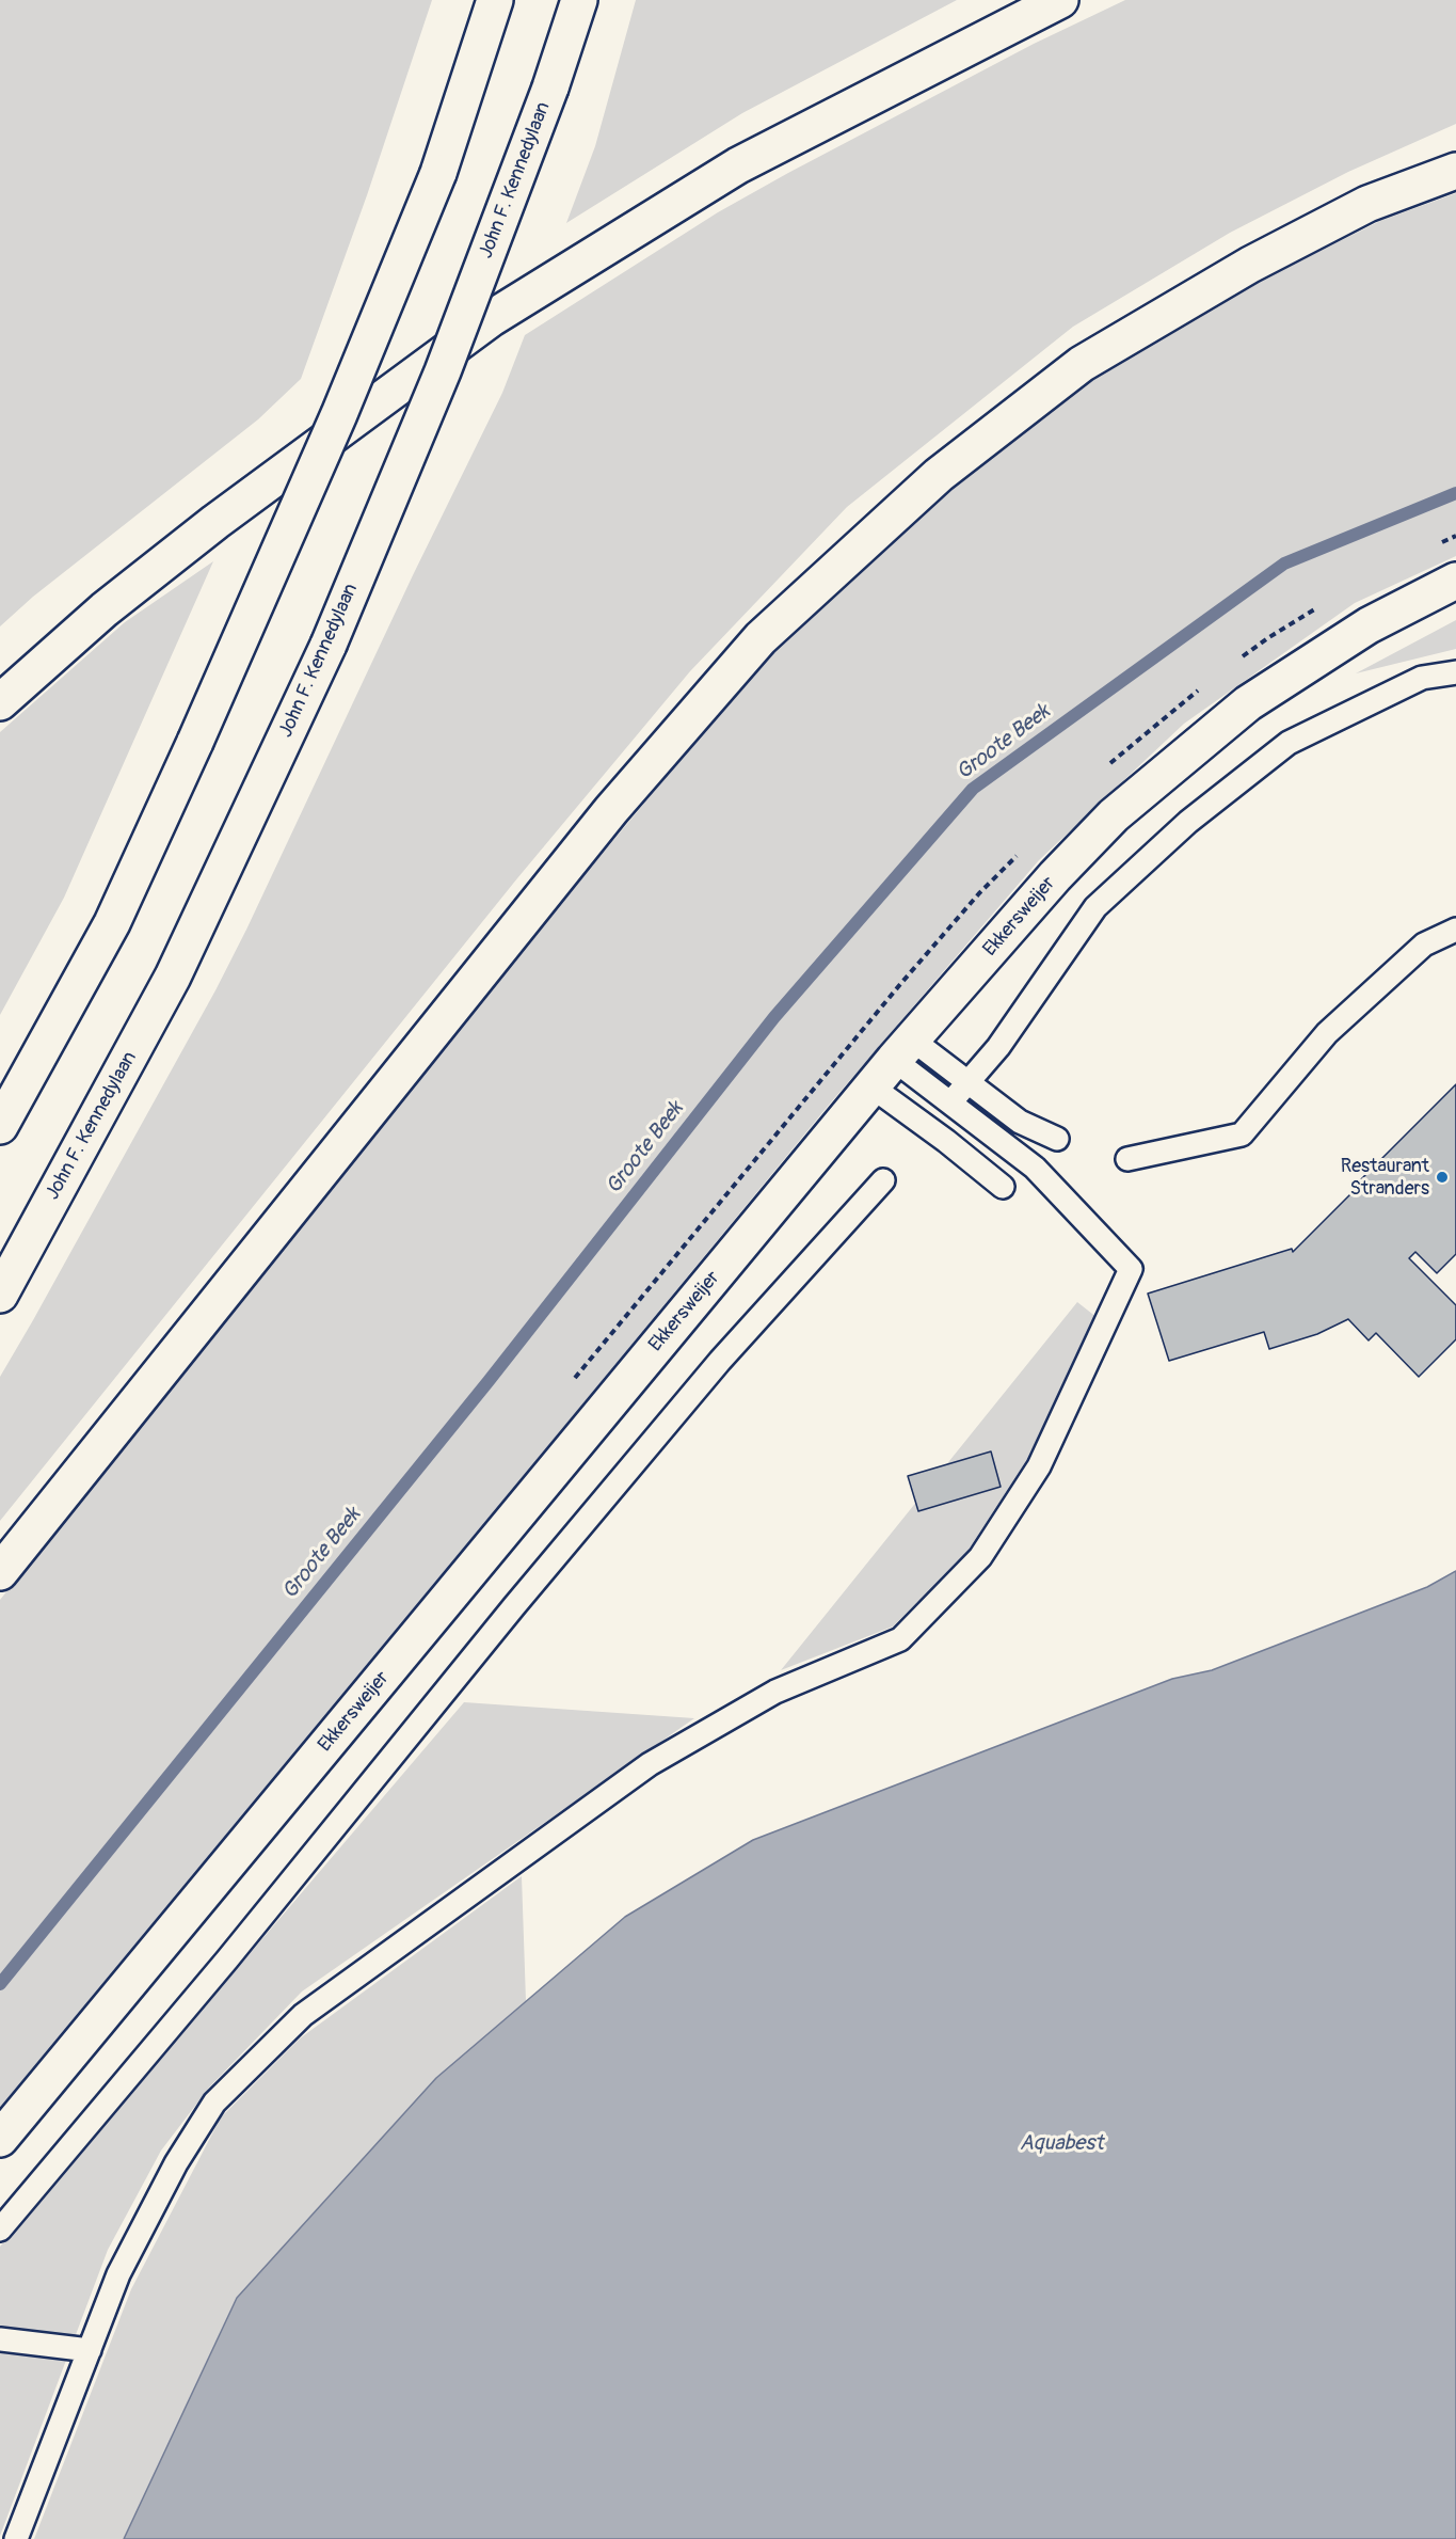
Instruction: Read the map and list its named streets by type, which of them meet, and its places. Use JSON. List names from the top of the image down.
{
  "streets": {
    "main road": ["John F. Kennedylaan", "Ekkersweijer"]
  },
  "water": ["Groote Beek", "Aquabest"],
  "places": ["Restaurant Stranders"]
}
